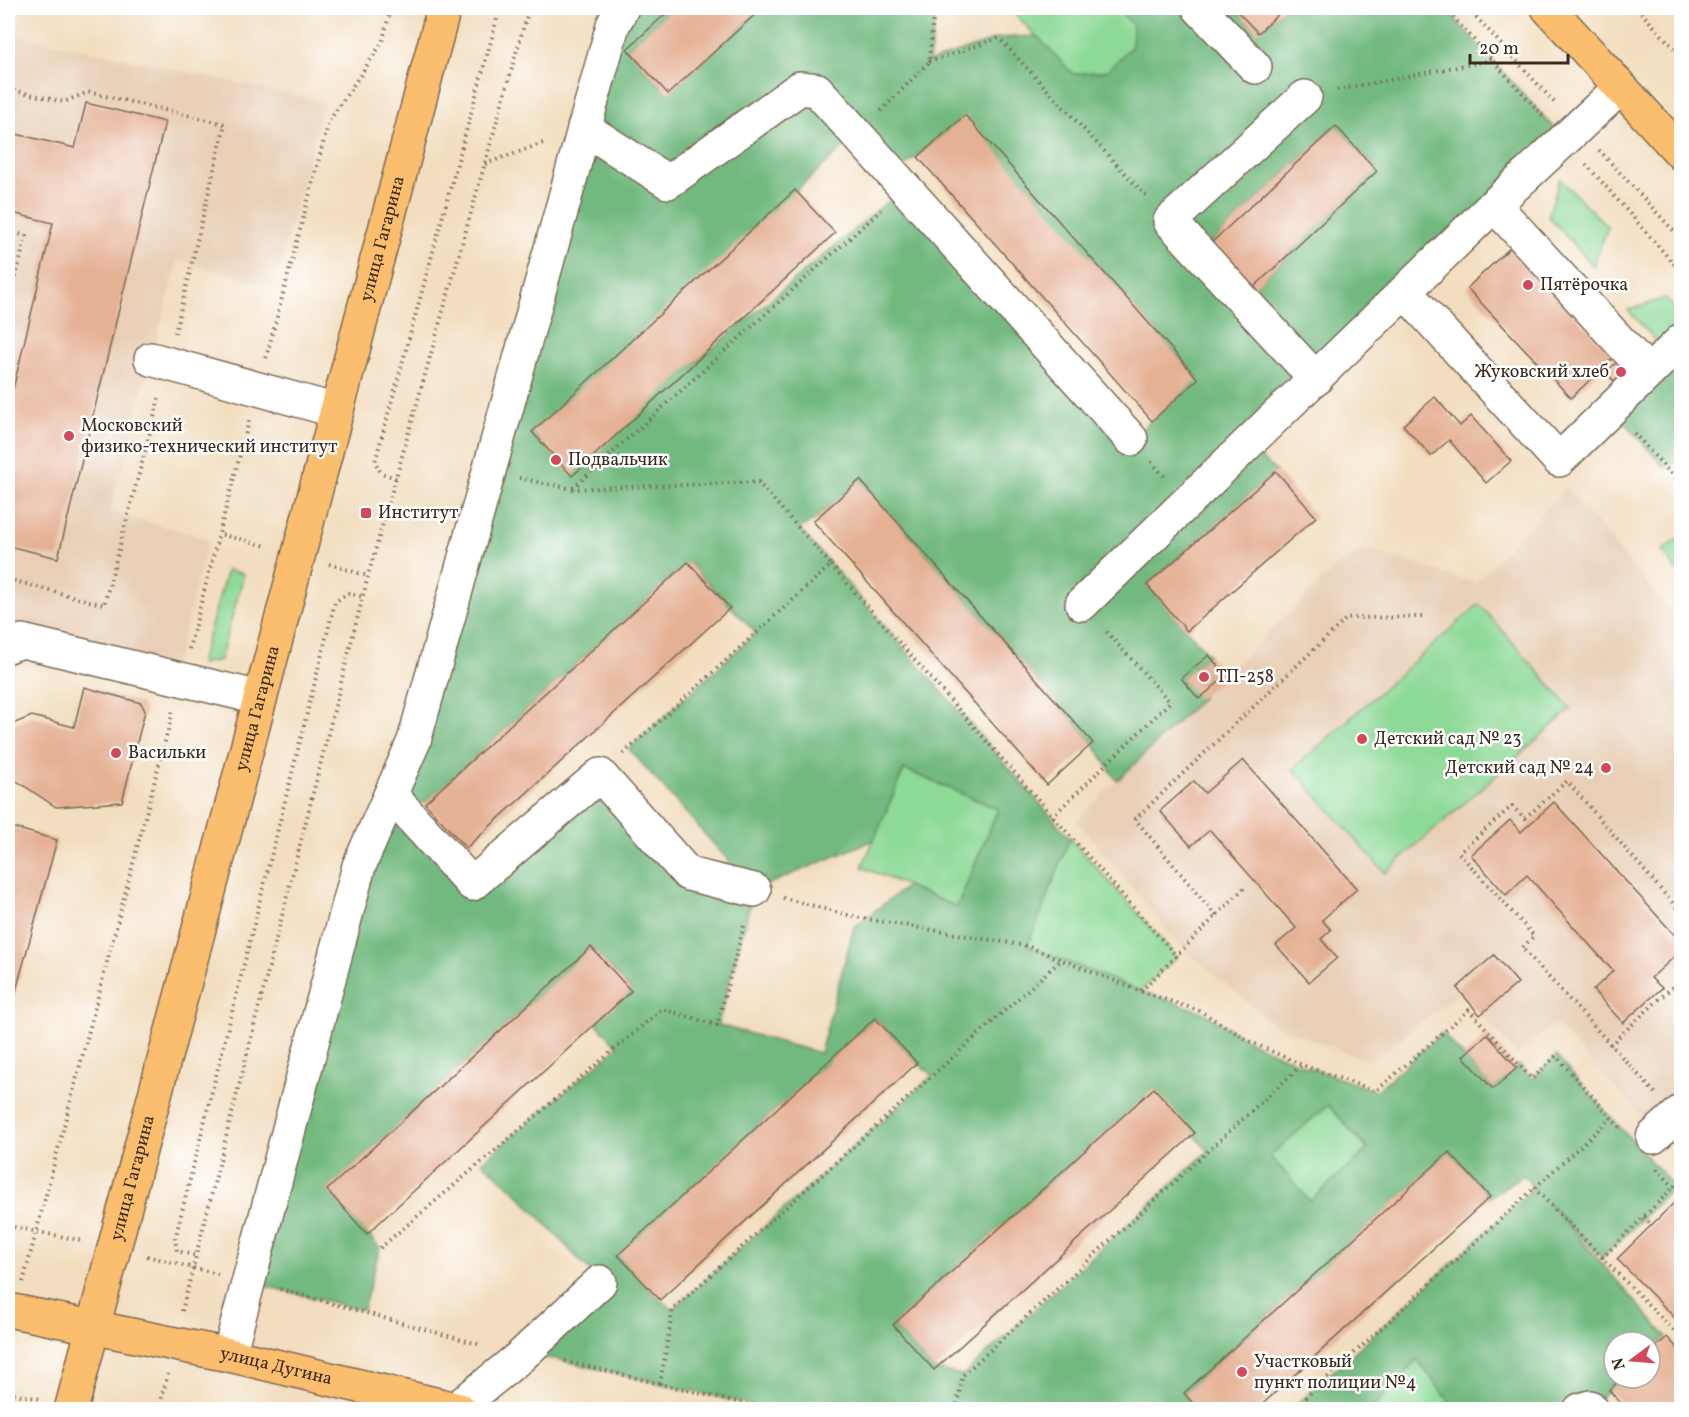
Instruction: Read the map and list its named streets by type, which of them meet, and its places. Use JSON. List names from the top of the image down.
{
  "streets": {
    "main road": ["улица Гагарина", "улица Дугина"]
  },
  "crossings": [
    ["улица Гагарина", "улица Дугина"]
  ],
  "places": {
    "other": [
      "Пятёрочка",
      "Жуковский хлеб",
      "Московский физико-технический институт",
      "Подвальчик",
      "ТП-258",
      "Детский сад № 23",
      "Васильки",
      "Детский сад № 24",
      "Участковый пункт полиции №4"
    ],
    "transit": ["Институт"]
  },
  "scale_bar": "20 m",
  "north": "left"
}
